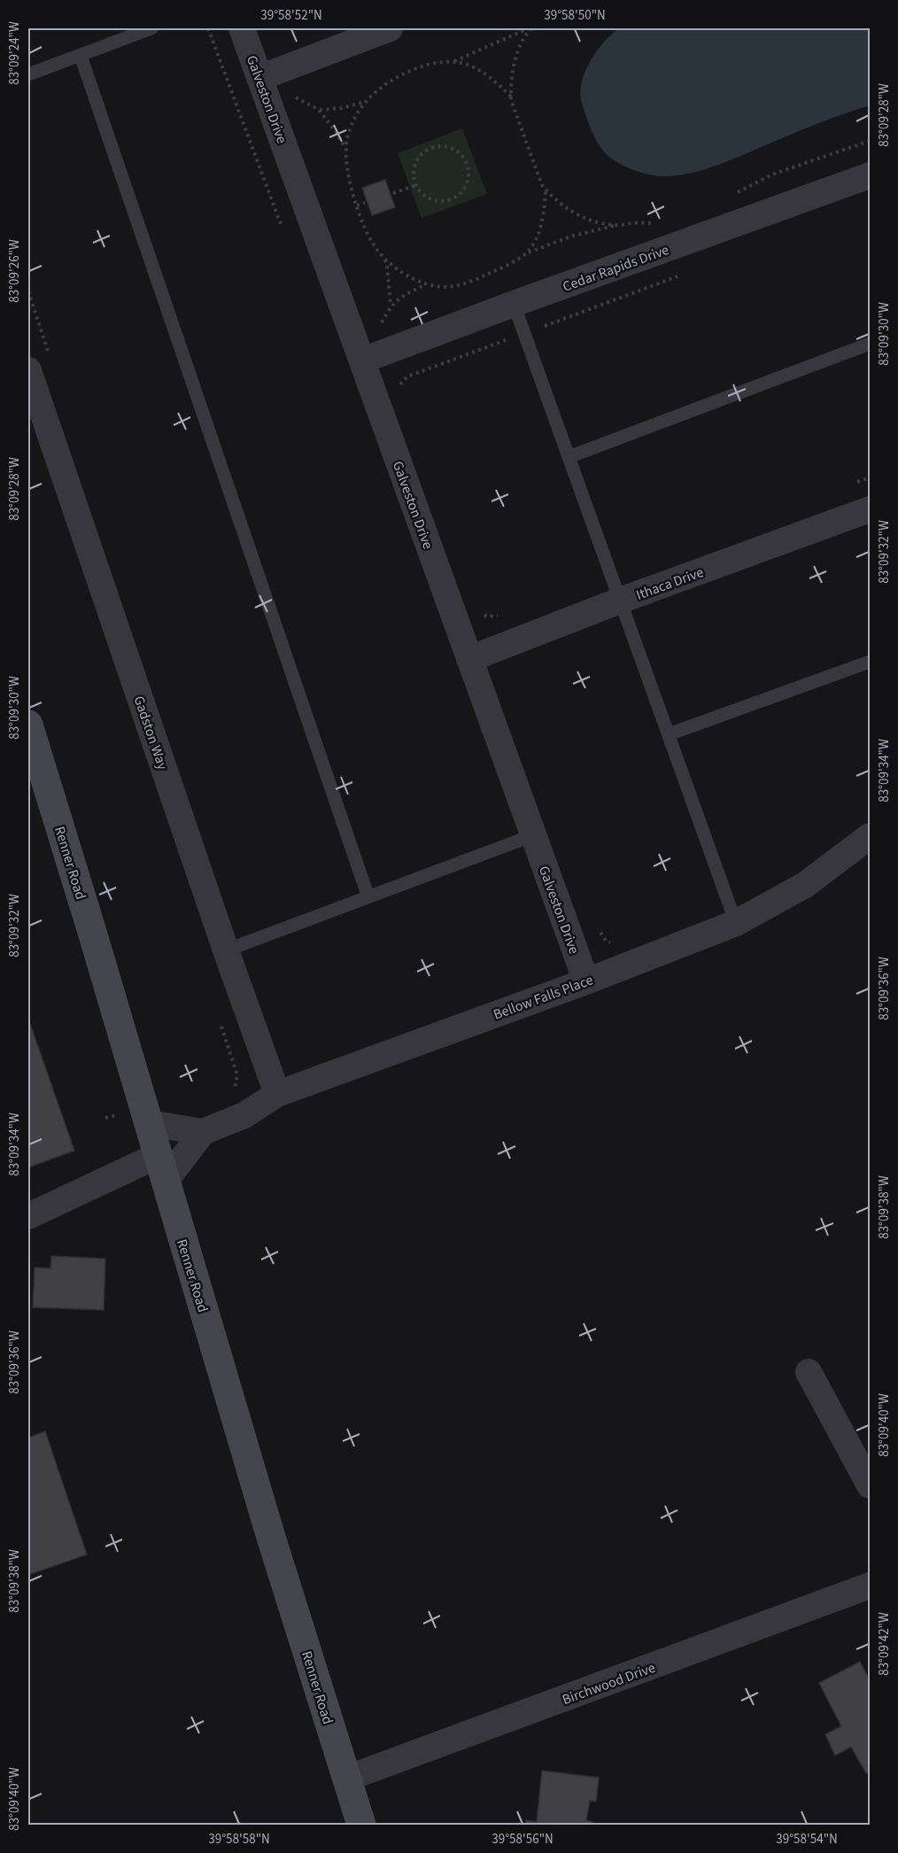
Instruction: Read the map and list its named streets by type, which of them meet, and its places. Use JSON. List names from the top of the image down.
{
  "streets": {
    "main road": ["Renner Road"],
    "street": [
      "Galveston Drive",
      "Cedar Rapids Drive",
      "Ithaca Drive",
      "Gadston Way",
      "Bellow Falls Place",
      "Birchwood Drive"
    ]
  },
  "crossings": [
    ["Galveston Drive", "Cedar Rapids Drive"],
    ["Galveston Drive", "Ithaca Drive"],
    ["Galveston Drive", "Bellow Falls Place"],
    ["Gadston Way", "Bellow Falls Place"],
    ["Renner Road", "Birchwood Drive"]
  ],
  "coordinates": [
    "39°58'52\"N",
    "39°58'50\"N",
    "83°09'24\"W",
    "83°09'28\"W",
    "83°09'26\"W",
    "83°09'30\"W",
    "83°09'32\"W",
    "83°09'34\"W",
    "83°09'36\"W",
    "83°09'38\"W",
    "83°09'40\"W",
    "83°09'42\"W",
    "39°58'58\"N",
    "39°58'56\"N",
    "39°58'54\"N"
  ]
}
